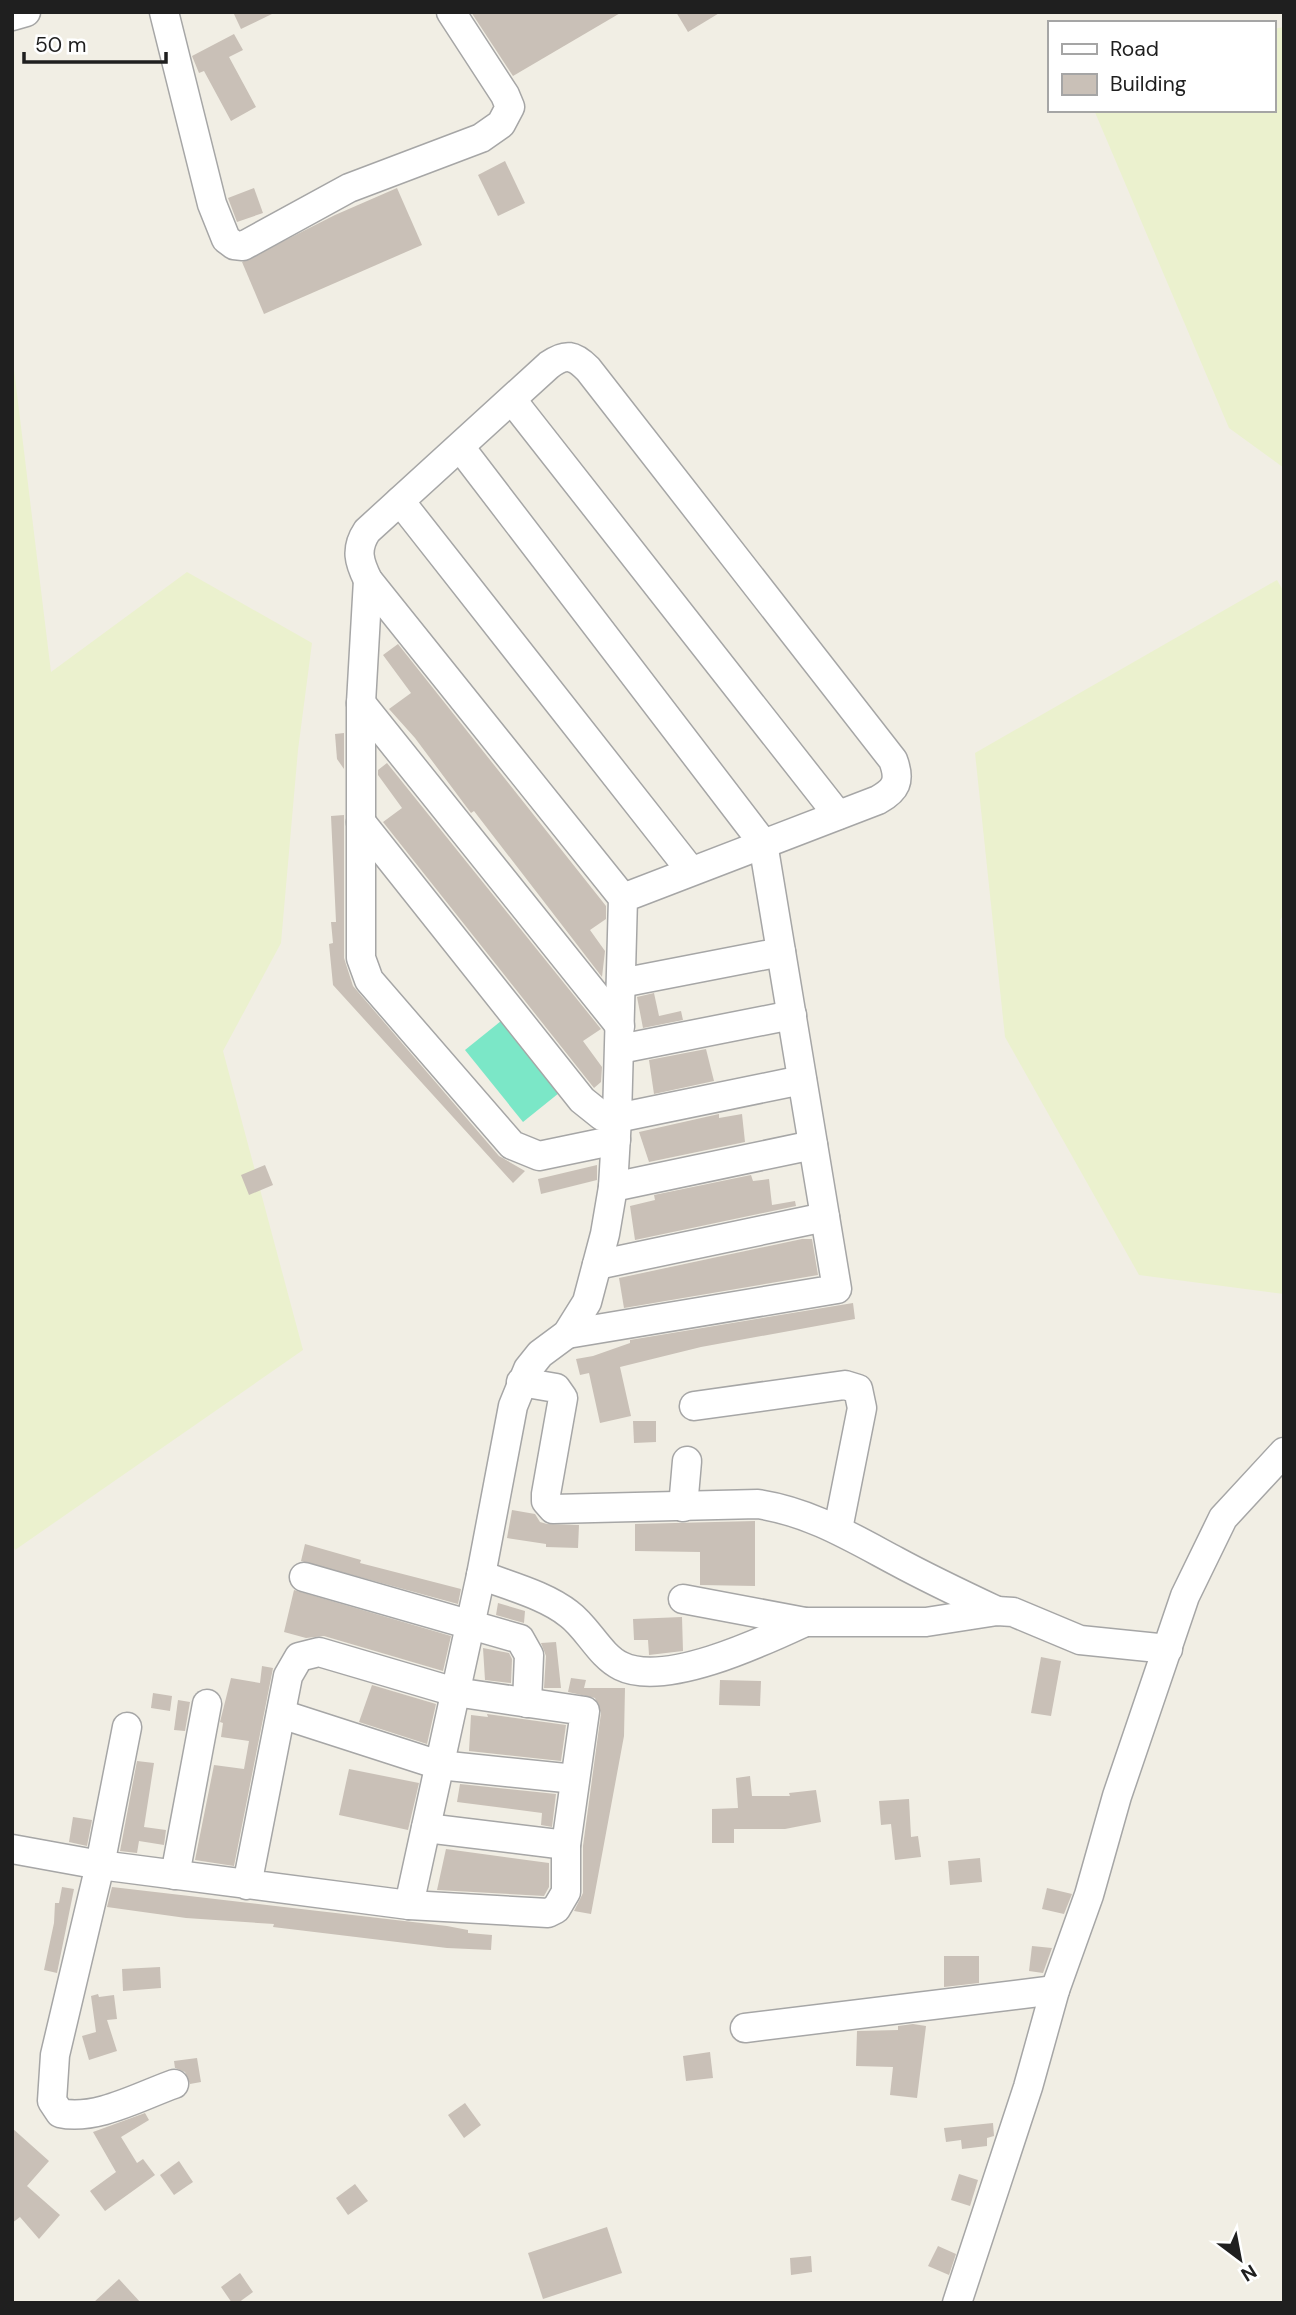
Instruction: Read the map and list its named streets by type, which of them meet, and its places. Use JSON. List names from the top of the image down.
{
  "legend": ["Road", "Building"],
  "scale_bar": "50 m",
  "north": "bottom right"
}
